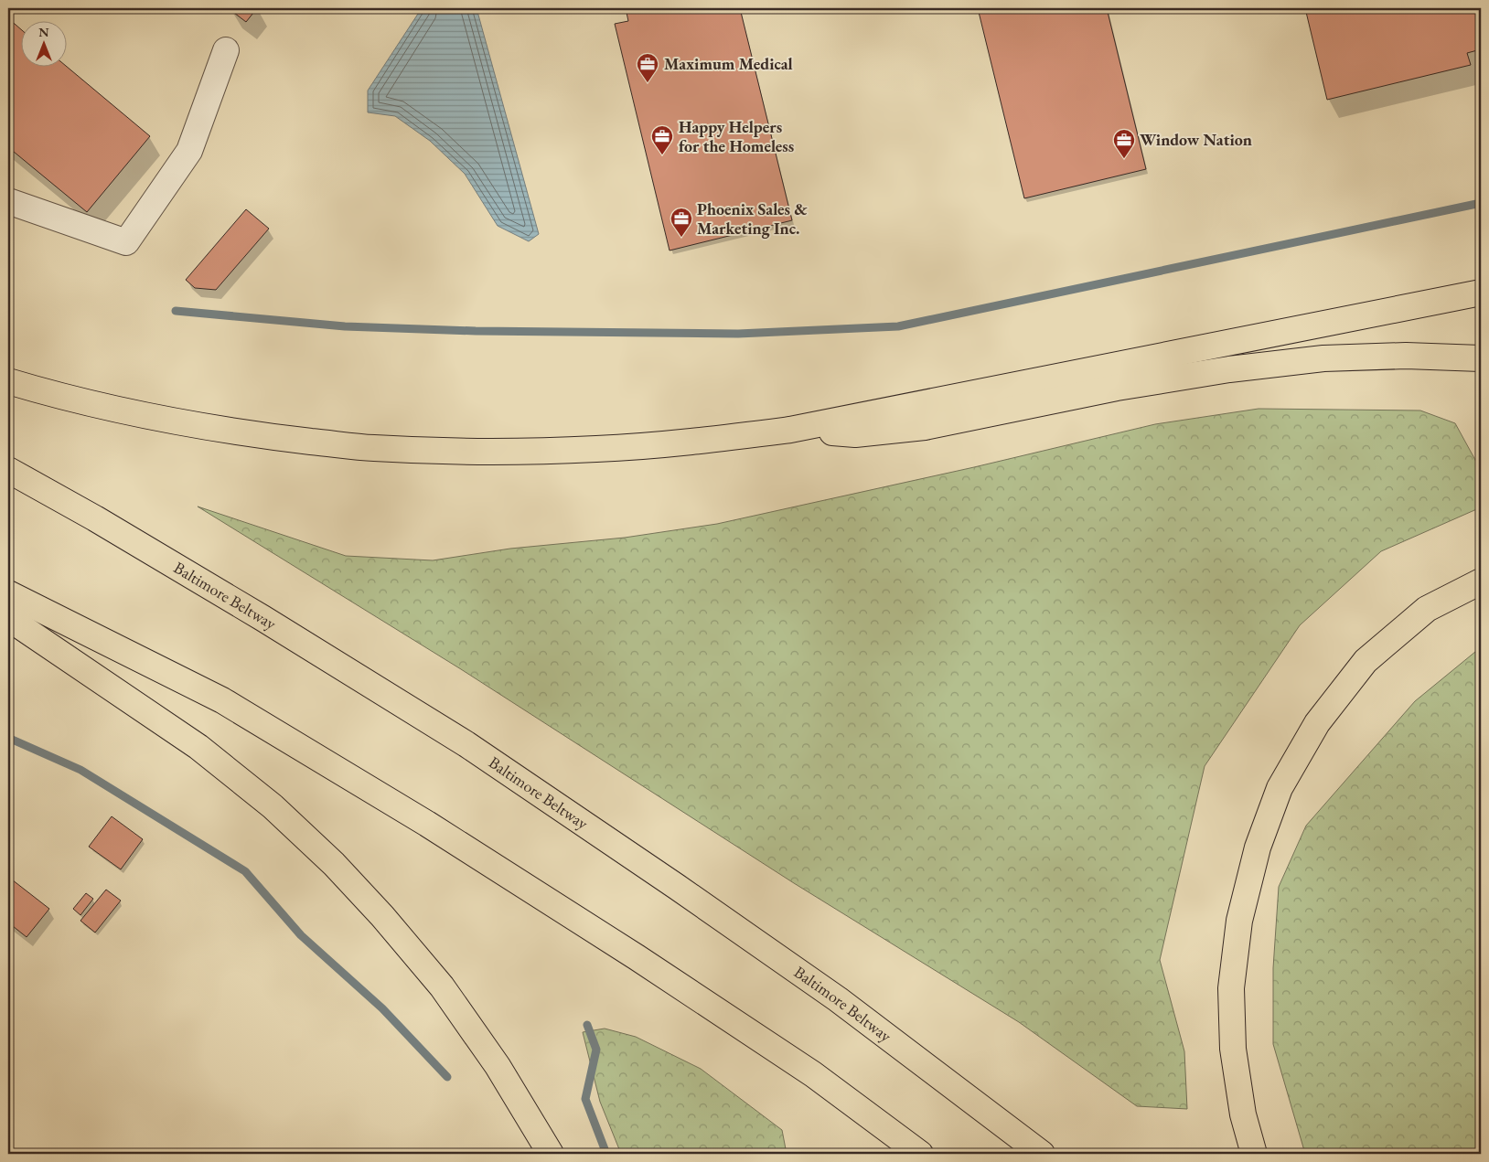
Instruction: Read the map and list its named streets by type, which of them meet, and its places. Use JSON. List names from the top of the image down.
{
  "streets": {
    "highway": ["Baltimore Beltway"]
  },
  "places": {
    "office": [
      "Maximum Medical",
      "Happy Helpers for the Homeless",
      "Window Nation",
      "Phoenix Sales & Marketing Inc."
    ]
  },
  "north": "top"
}
